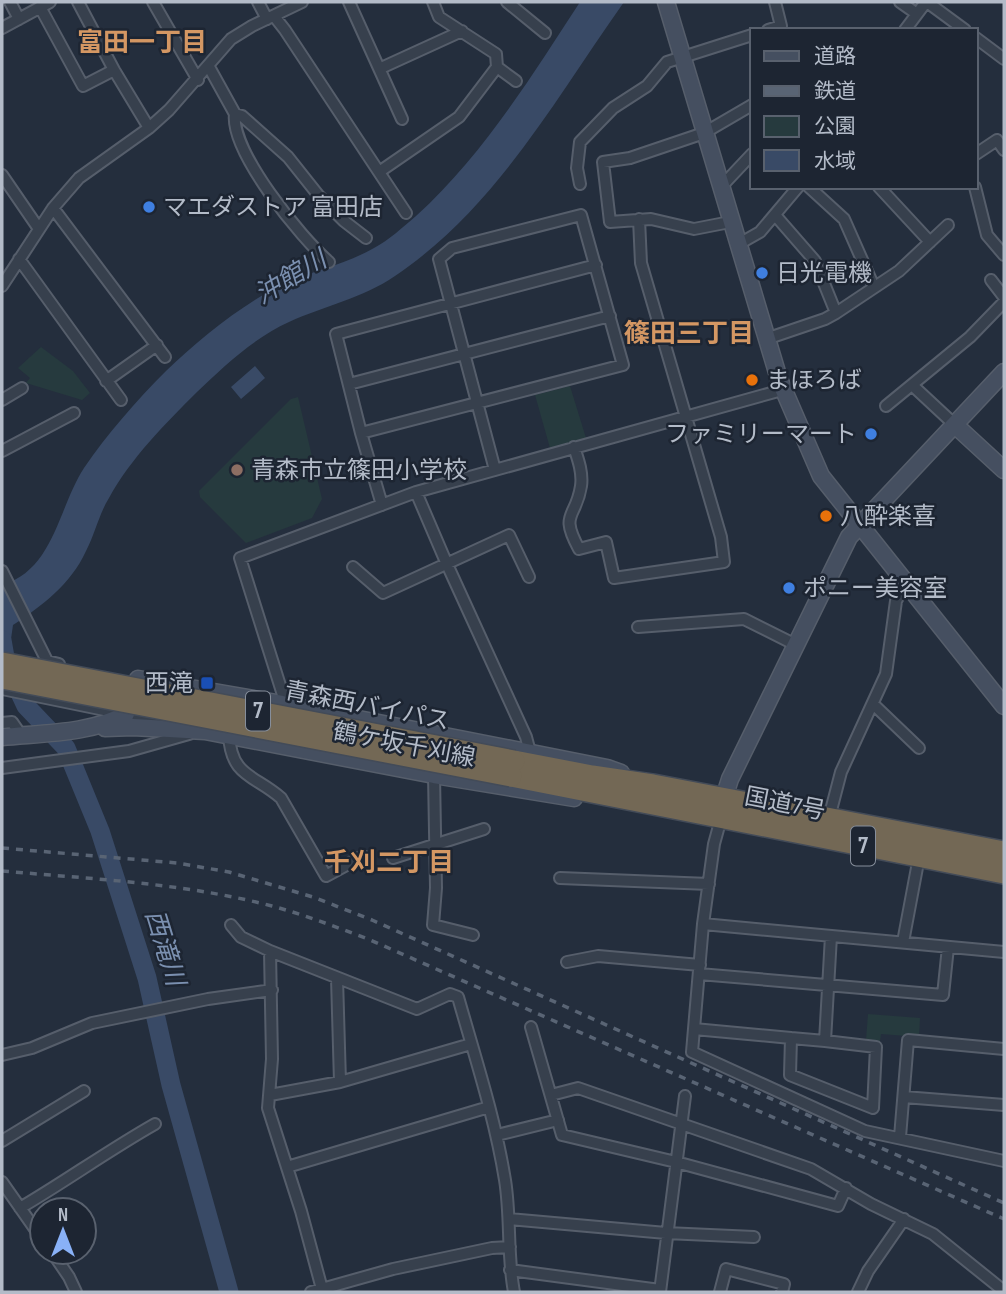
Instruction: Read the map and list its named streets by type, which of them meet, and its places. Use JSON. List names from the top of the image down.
{
  "streets": {
    "highway": ["青森西バイパス", "7", "国道7号"],
    "street": ["鶴ケ坂千刈線"]
  },
  "crossings": [
    ["青森西バイパス", "鶴ケ坂千刈線"],
    ["青森西バイパス", "国道7号"],
    ["鶴ケ坂千刈線", "国道7号"]
  ],
  "districts": ["富田一丁目", "篠田三丁目", "千刈二丁目"],
  "water": ["沖館川", "西滝川"],
  "places": {
    "other": [
      "マエダストア 富田店",
      "日光電機",
      "まほろば",
      "ファミリーマート",
      "青森市立篠田小学校",
      "八酔楽喜",
      "ポニー美容室"
    ],
    "transit": ["西滝"]
  },
  "legend": [
    "道路",
    "鉄道",
    "公園",
    "水域"
  ],
  "north": "top"
}
